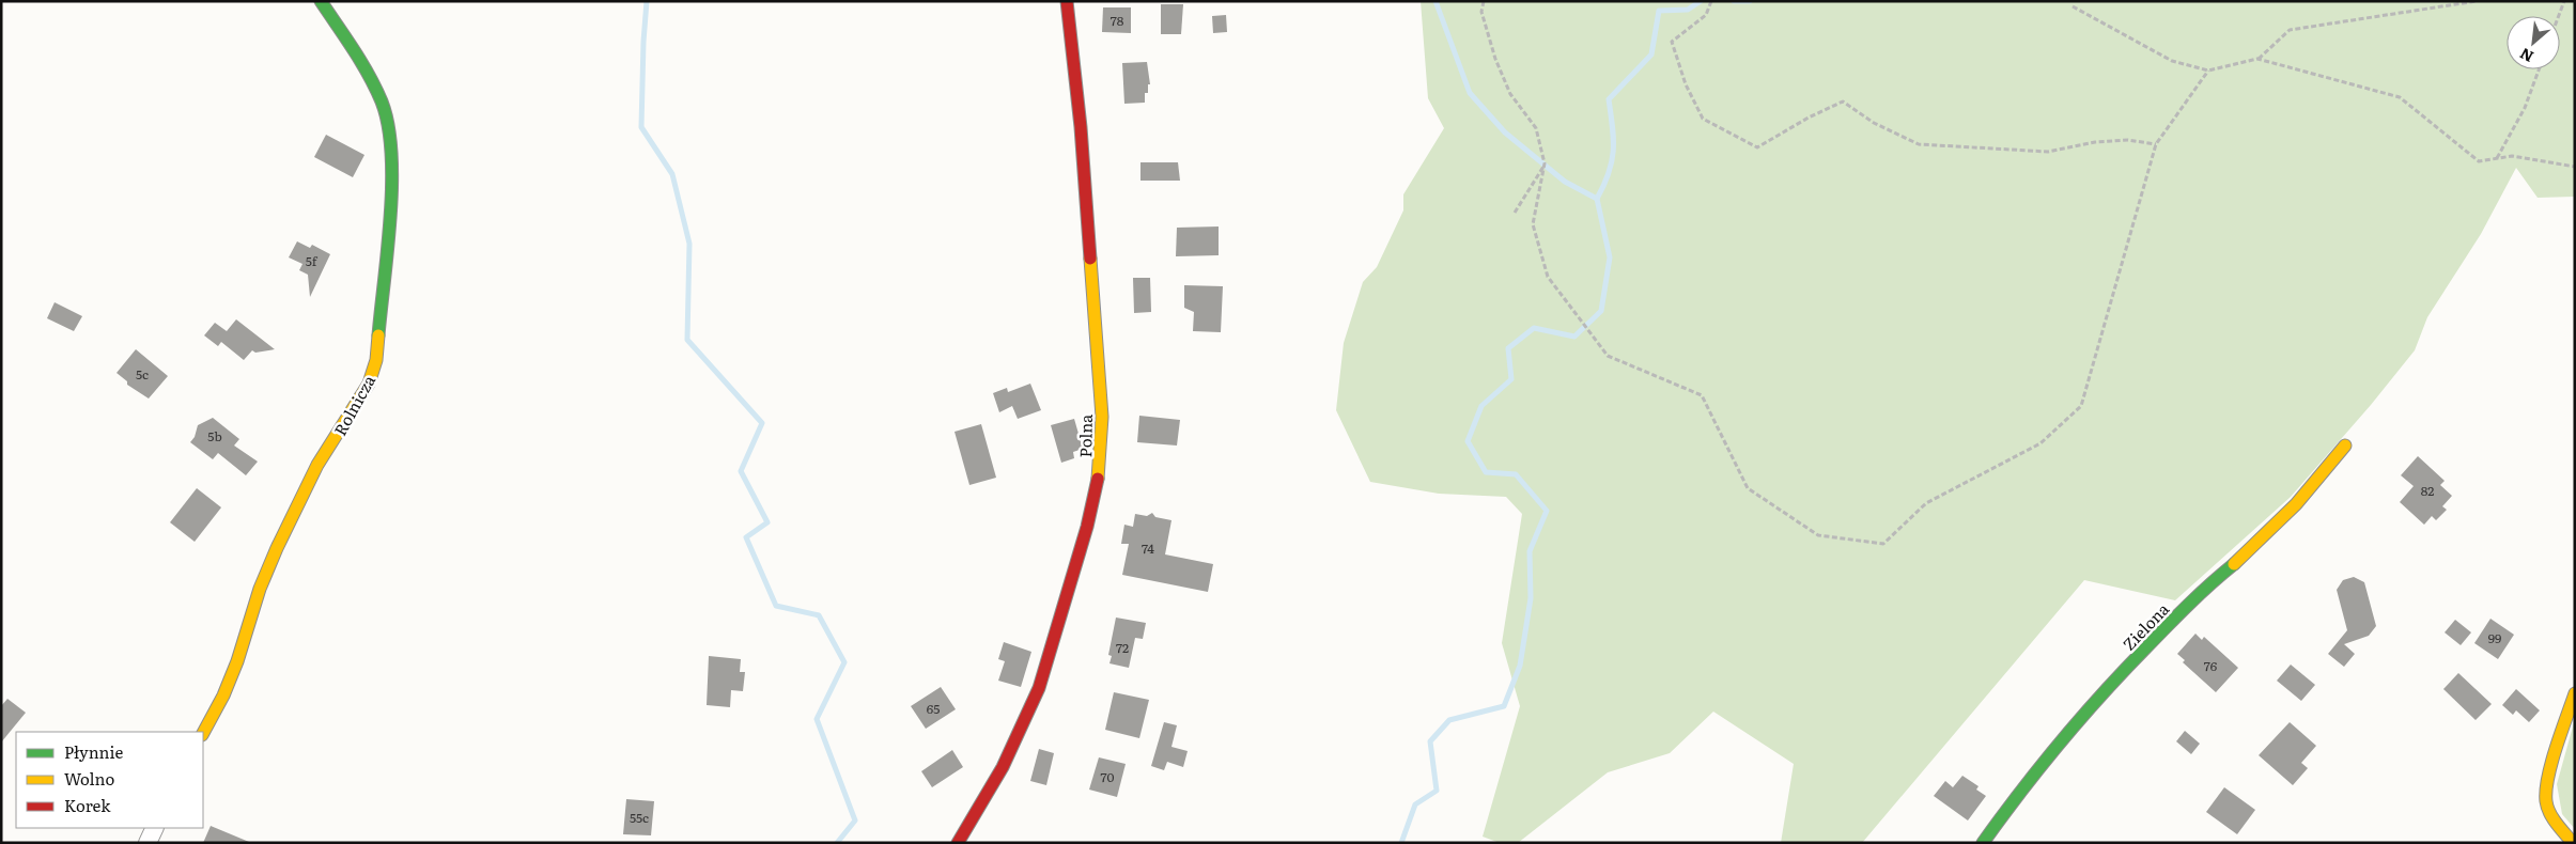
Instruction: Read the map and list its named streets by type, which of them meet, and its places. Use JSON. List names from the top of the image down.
{
  "streets": {
    "street": ["Rolnicza", "Polna", "Zielona"]
  },
  "house_numbers": [
    "78",
    "5f",
    "5c",
    "5b",
    "82",
    "74",
    "99",
    "72",
    "76",
    "65",
    "70",
    "55c"
  ],
  "legend": ["Płynnie", "Wolno", "Korek"],
  "north": "bottom left"
}
